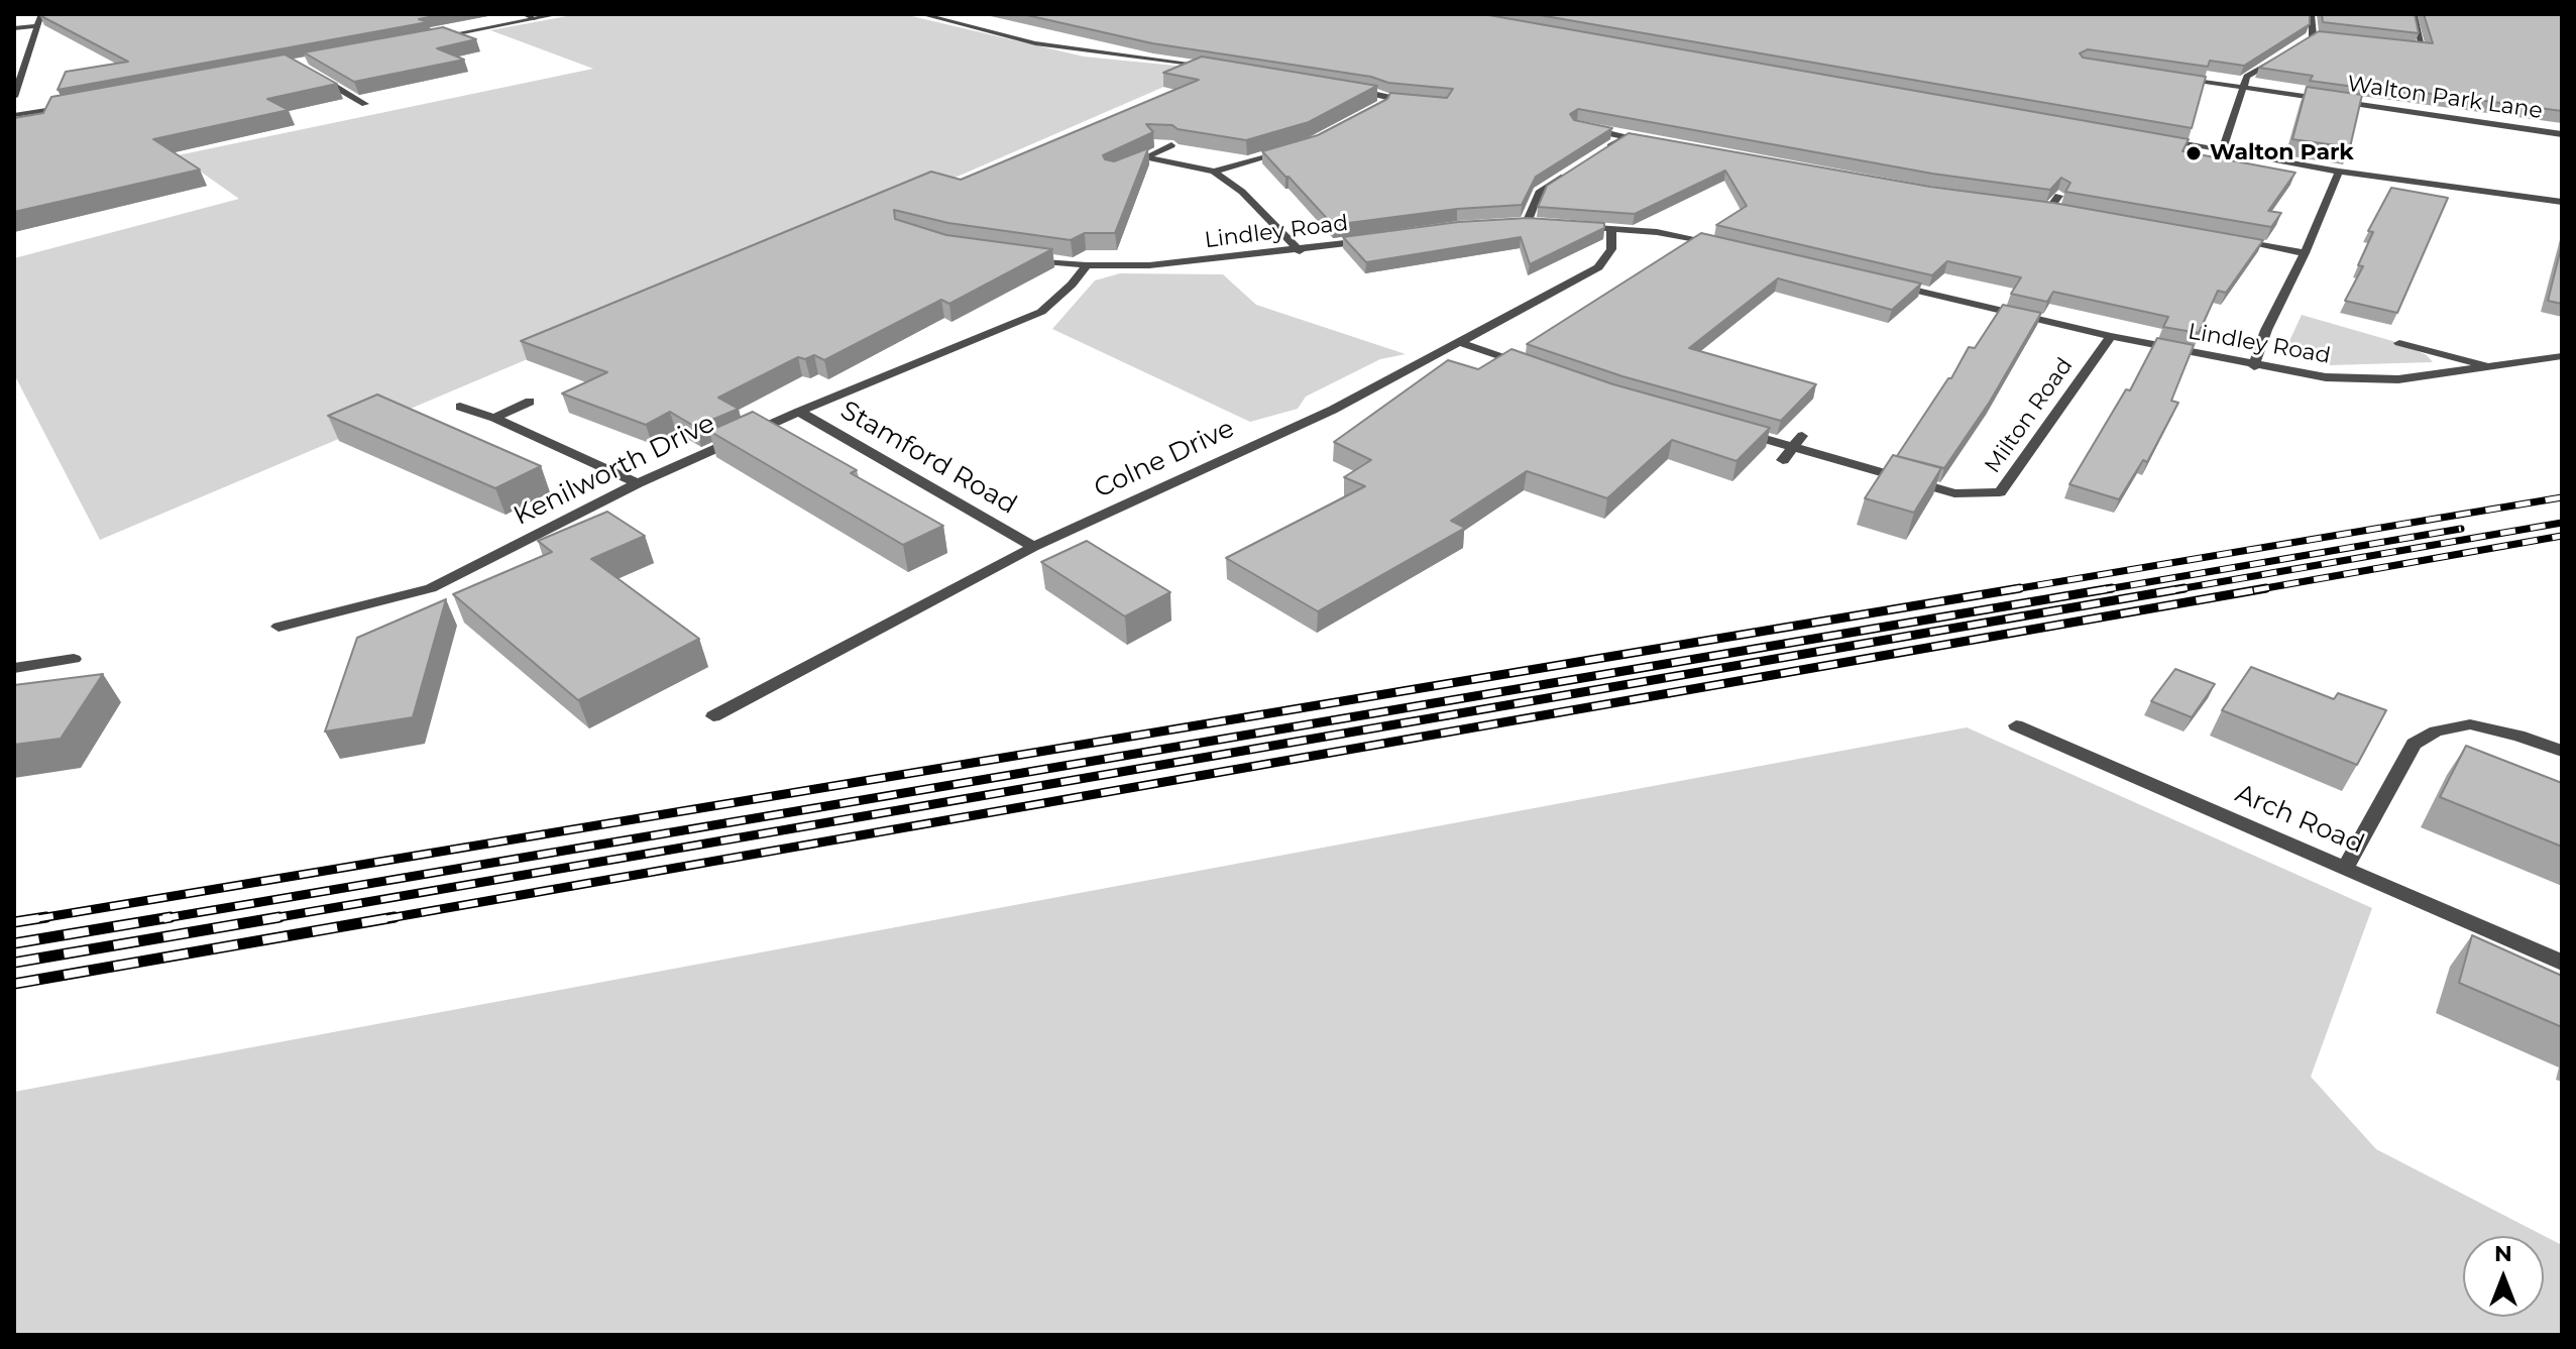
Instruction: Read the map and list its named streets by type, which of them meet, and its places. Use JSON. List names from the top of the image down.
{
  "streets": {
    "street": [
      "Walton Park Lane",
      "Lindley Road",
      "Milton Road",
      "Stamford Road",
      "Colne Drive",
      "Kenilworth Drive",
      "Arch Road"
    ]
  },
  "crossings": [
    ["Lindley Road", "Milton Road"],
    ["Lindley Road", "Kenilworth Drive"],
    ["Stamford Road", "Colne Drive"],
    ["Stamford Road", "Kenilworth Drive"]
  ],
  "places": ["Walton Park"],
  "north": "top"
}
